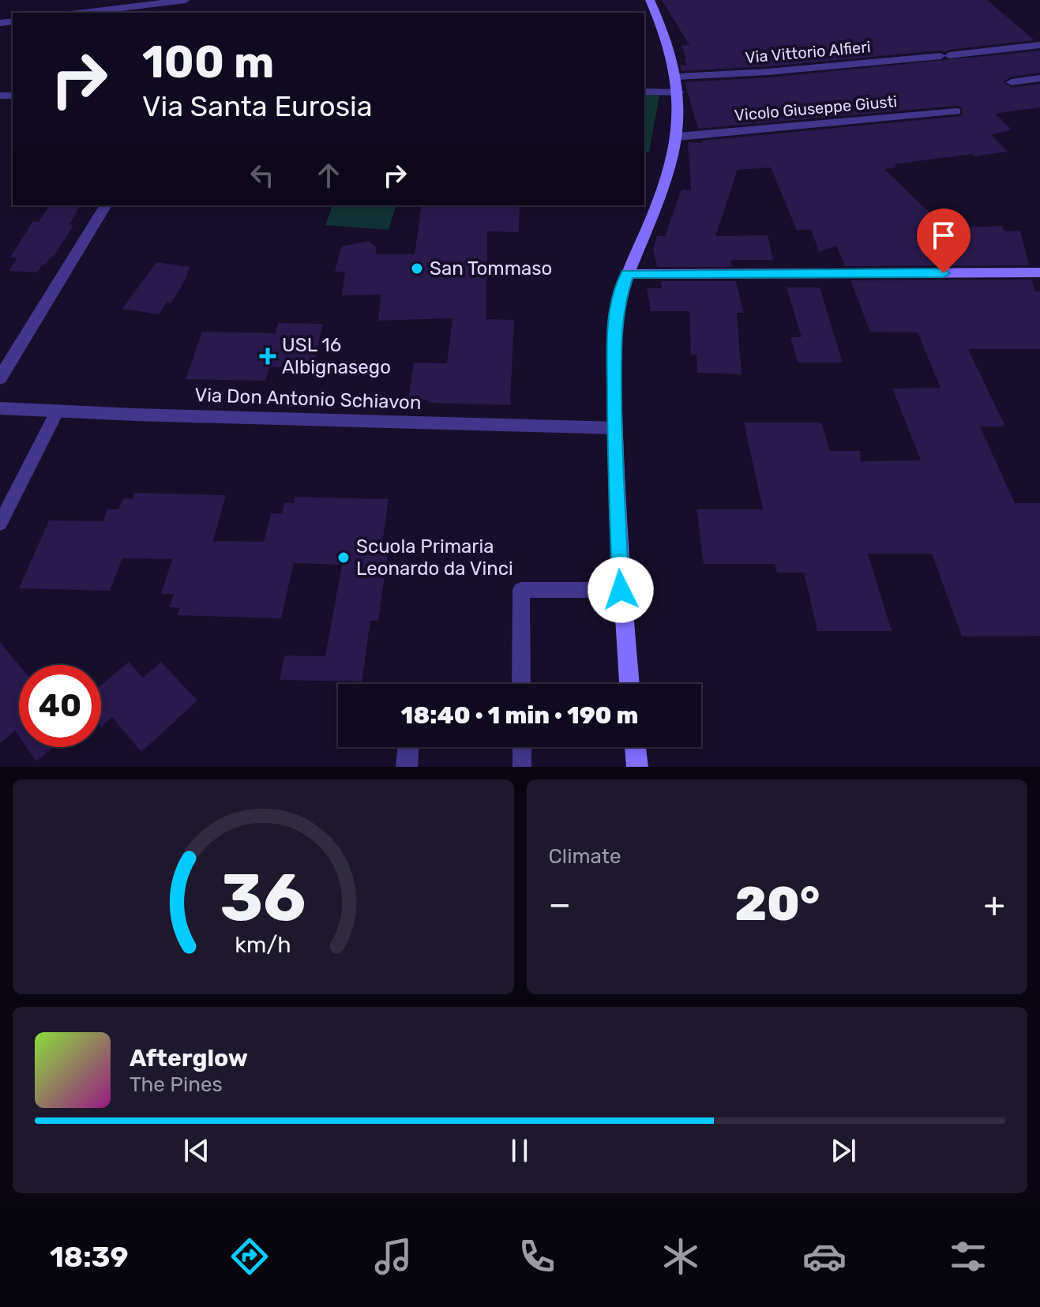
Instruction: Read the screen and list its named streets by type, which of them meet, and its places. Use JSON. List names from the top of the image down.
{
  "streets": {
    "street": ["Vicolo Giuseppe Giusti", "Via Don Antonio Schiavon"],
    "lane": ["Via Vittorio Alfieri"]
  },
  "places": {
    "other": ["San Tommaso", "Scuola Primaria Leonardo da Vinci"],
    "health": ["USL 16 Albignasego"]
  },
  "page": {
    "turn": ["100 m", "Via Santa Eurosia"],
    "limit": "40",
    "trip": "18:40 · 1 min · 190 m",
    "tile": "Climate",
    "heat": ["−", "20°", "+"],
    "song": ["Afterglow", "The Pines"],
    "tabs": "18:39",
    "gauge": ["36", "km/h"]
  }
}
